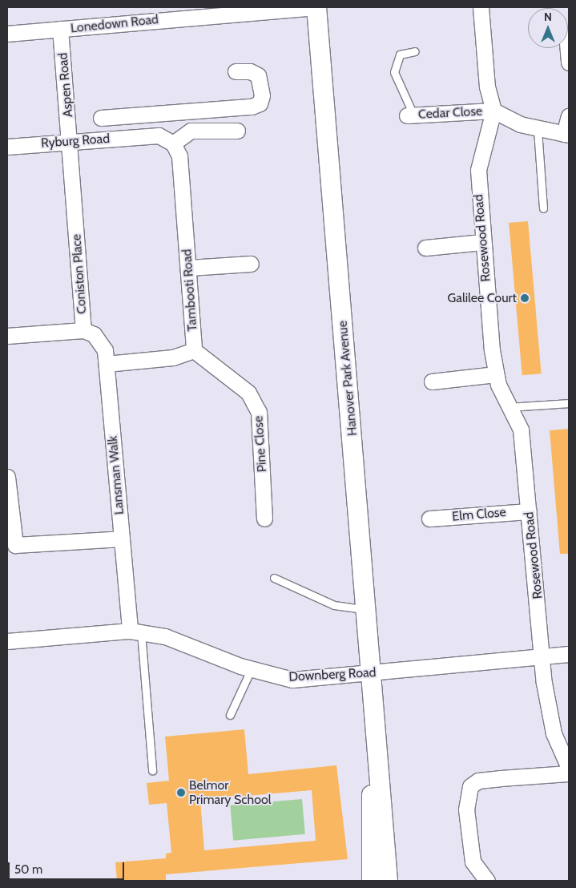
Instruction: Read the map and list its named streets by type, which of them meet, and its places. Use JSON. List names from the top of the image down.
{
  "streets": {
    "street": [
      "Lonedown Road",
      "Aspen Road",
      "Cedar Close",
      "Ryburg Road",
      "Rosewood Road",
      "Coniston Place",
      "Tambooti Road",
      "Hanover Park Avenue",
      "Pine Close",
      "Lansman Walk",
      "Elm Close",
      "Downberg Road"
    ]
  },
  "crossings": [
    ["Lonedown Road", "Aspen Road"],
    ["Lonedown Road", "Hanover Park Avenue"],
    ["Aspen Road", "Ryburg Road"],
    ["Aspen Road", "Coniston Place"],
    ["Cedar Close", "Rosewood Road"],
    ["Ryburg Road", "Coniston Place"],
    ["Ryburg Road", "Tambooti Road"],
    ["Rosewood Road", "Elm Close"],
    ["Rosewood Road", "Downberg Road"],
    ["Coniston Place", "Lansman Walk"],
    ["Tambooti Road", "Pine Close"],
    ["Tambooti Road", "Lansman Walk"],
    ["Hanover Park Avenue", "Downberg Road"],
    ["Lansman Walk", "Downberg Road"]
  ],
  "places": ["Galilee Court", "Belmor Primary School"],
  "scale_bar": "50 m",
  "north": "top"
}
